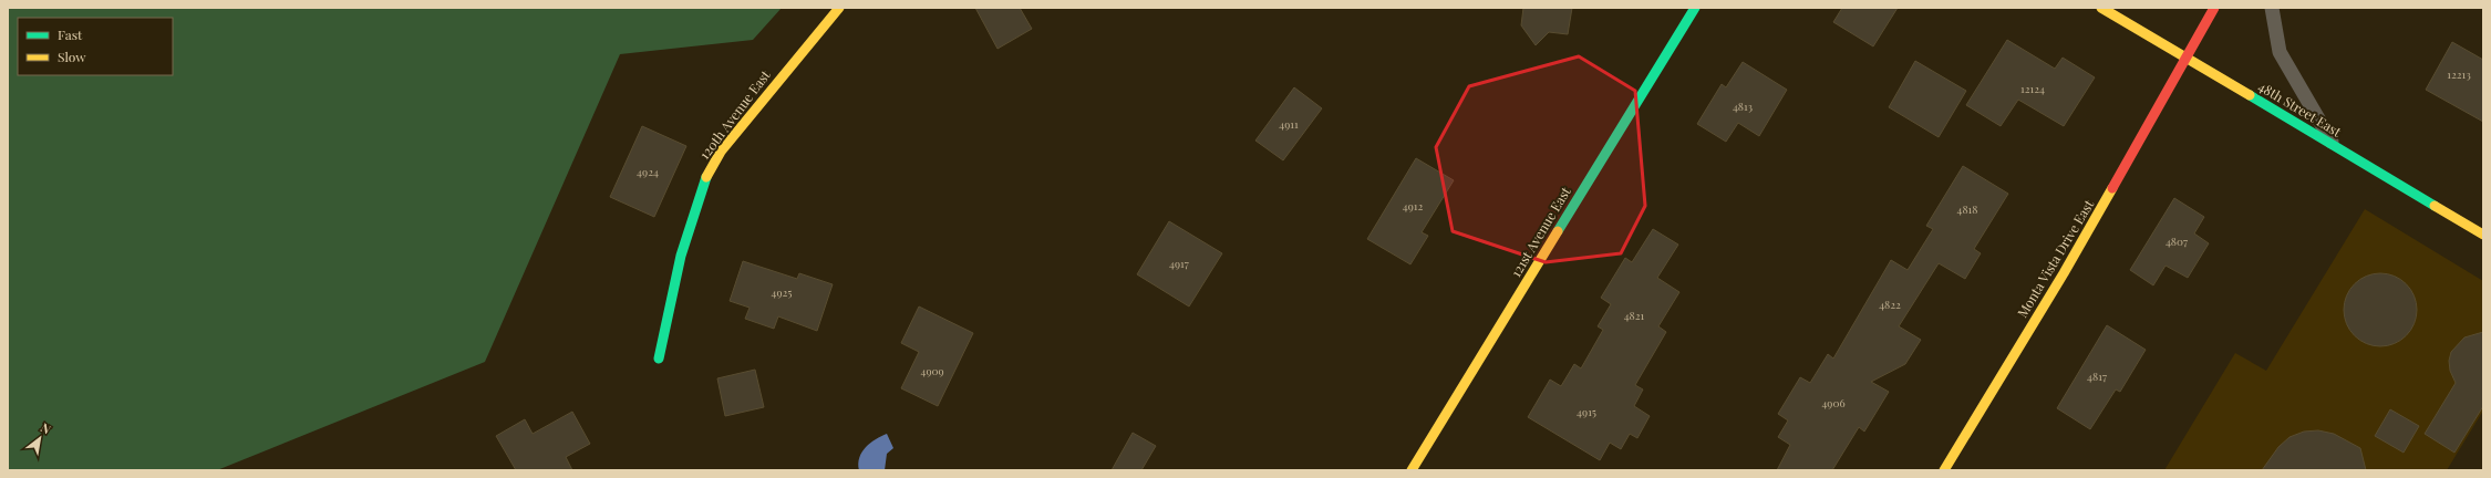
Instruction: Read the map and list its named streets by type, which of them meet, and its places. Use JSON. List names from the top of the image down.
{
  "streets": {
    "street": [
      "48th Street East",
      "120th Avenue East",
      "121st Avenue East",
      "Monta Vista Drive East"
    ]
  },
  "crossings": [
    ["48th Street East", "Monta Vista Drive East"]
  ],
  "house_numbers": [
    "12213",
    "12124",
    "4813",
    "4911",
    "4924",
    "4912",
    "4818",
    "4807",
    "4917",
    "4925",
    "4822",
    "4821",
    "4909",
    "4817",
    "4906",
    "4915"
  ],
  "legend": ["Fast", "Slow"],
  "north": "top right"
}
